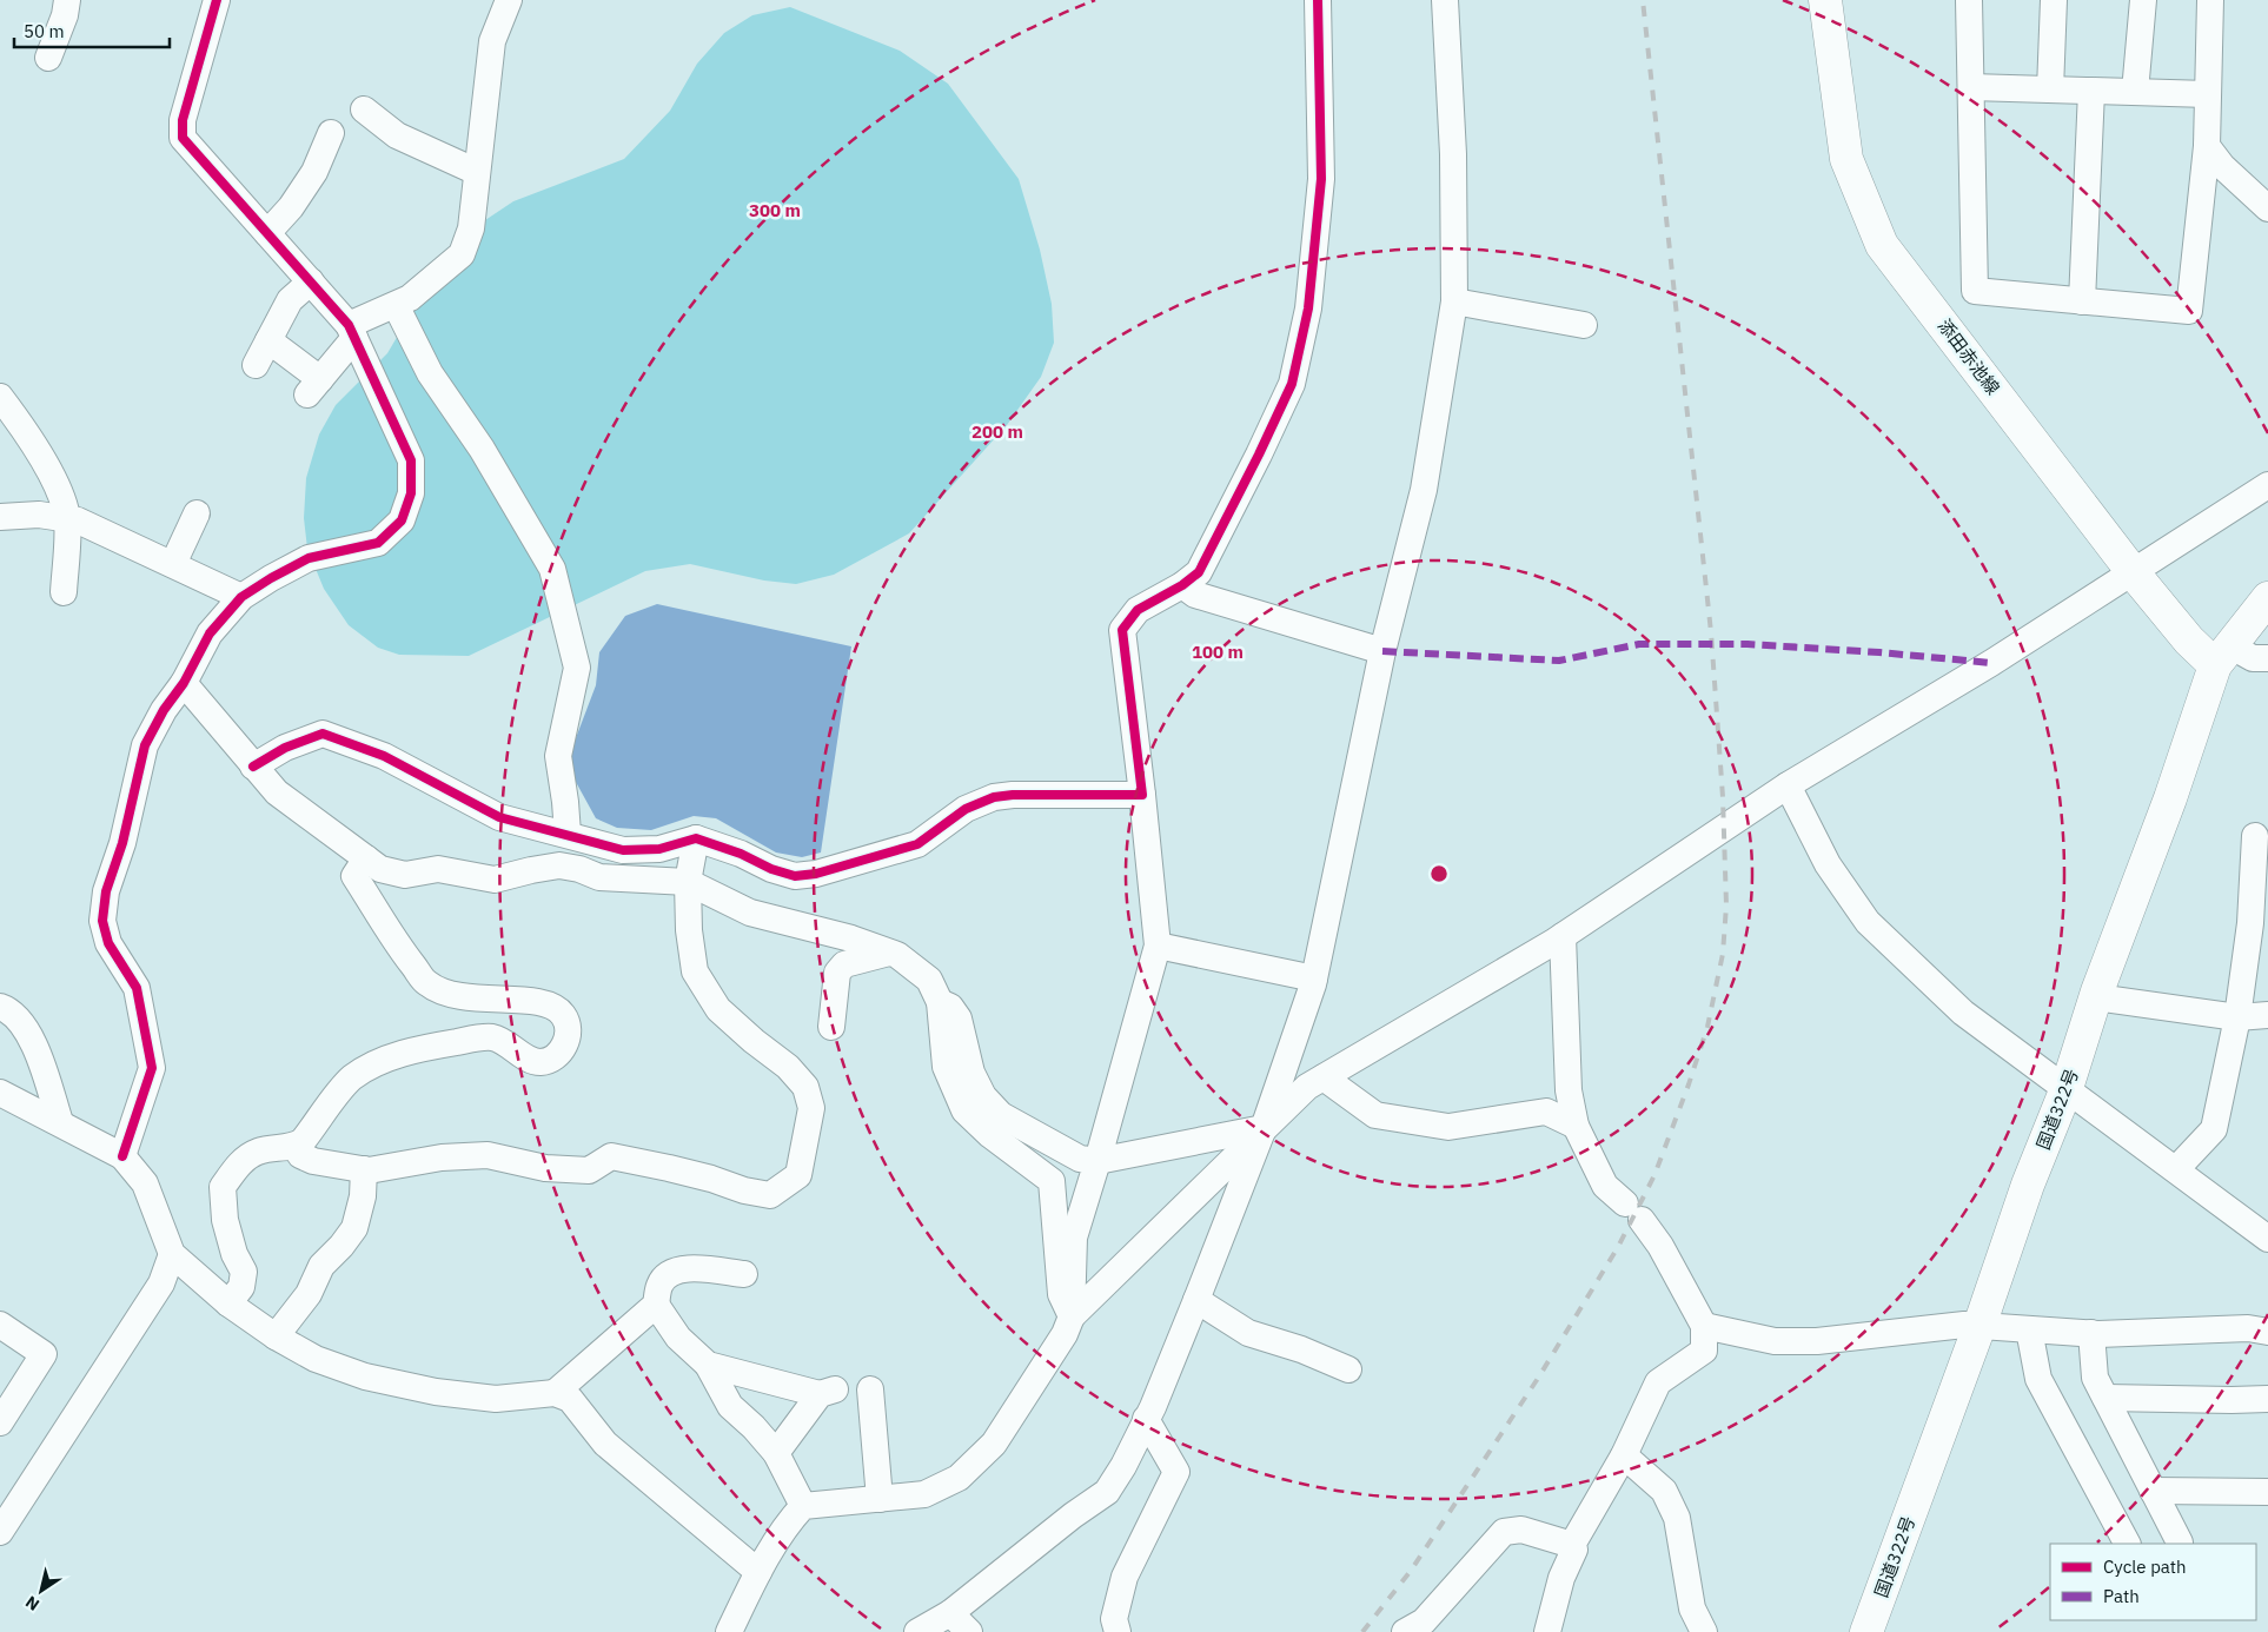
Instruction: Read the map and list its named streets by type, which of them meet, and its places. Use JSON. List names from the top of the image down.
{
  "streets": {
    "main road": ["添田赤池線", "国道322号"]
  },
  "crossings": [
    ["添田赤池線", "国道322号"]
  ],
  "legend": ["Cycle path", "Path"],
  "scale_bar": "50 m",
  "north": "bottom left",
  "rings": ["300 m", "200 m", "100 m"]
}
